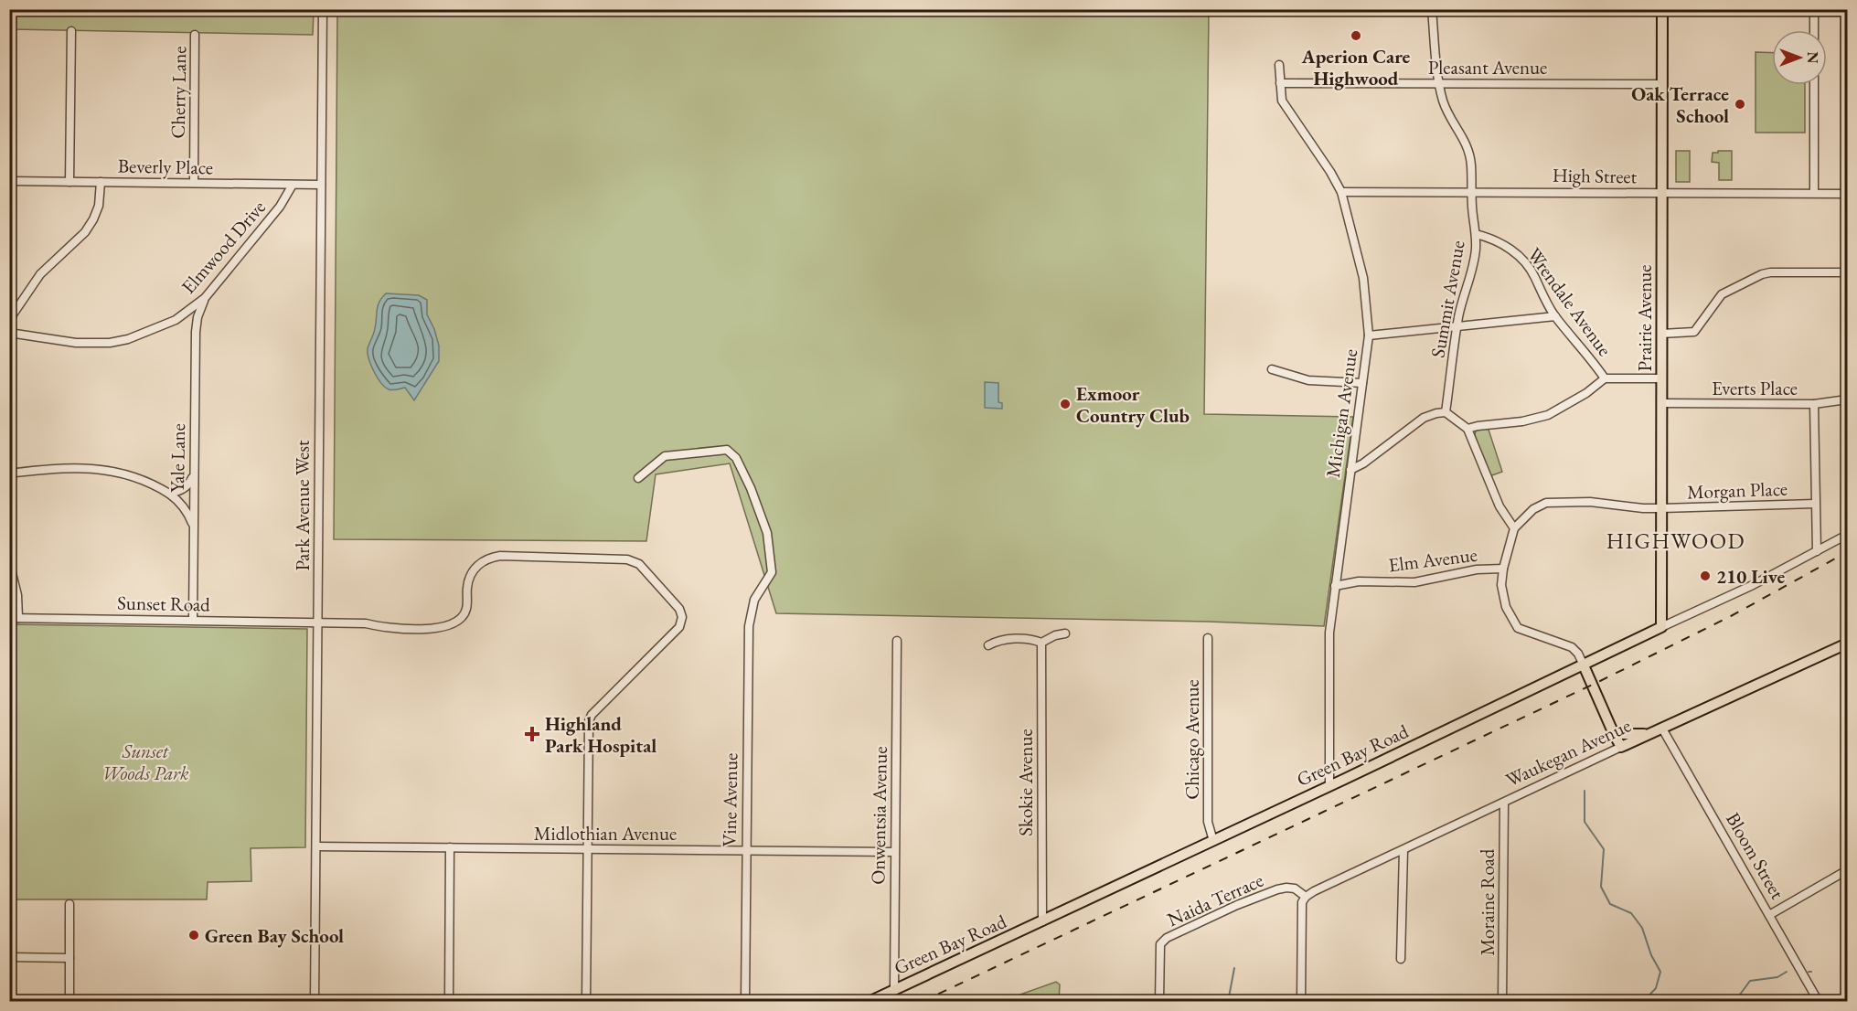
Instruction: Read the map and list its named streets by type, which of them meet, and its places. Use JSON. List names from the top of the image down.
{
  "streets": {
    "main road": ["Prairie Avenue", "Waukegan Avenue", "Green Bay Road"],
    "street": [
      "Pleasant Avenue",
      "Cherry Lane",
      "Beverly Place",
      "High Street",
      "Elmwood Drive",
      "Summit Avenue",
      "Wrendale Avenue",
      "Everts Place",
      "Michigan Avenue",
      "Yale Lane",
      "Morgan Place",
      "Park Avenue West",
      "Elm Avenue",
      "Sunset Road",
      "Chicago Avenue",
      "Skokie Avenue",
      "Vine Avenue",
      "Onwentsia Avenue",
      "Midlothian Avenue",
      "Bloom Street",
      "Naida Terrace",
      "Moraine Road"
    ]
  },
  "crossings": [
    ["Pleasant Avenue", "Summit Avenue"],
    ["Pleasant Avenue", "Prairie Avenue"],
    ["Pleasant Avenue", "Michigan Avenue"],
    ["Cherry Lane", "Beverly Place"],
    ["Beverly Place", "Elmwood Drive"],
    ["Beverly Place", "Park Avenue West"],
    ["High Street", "Summit Avenue"],
    ["High Street", "Prairie Avenue"],
    ["High Street", "Michigan Avenue"],
    ["Elmwood Drive", "Yale Lane"],
    ["Summit Avenue", "Wrendale Avenue"],
    ["Prairie Avenue", "Everts Place"],
    ["Prairie Avenue", "Morgan Place"],
    ["Prairie Avenue", "Elm Avenue"],
    ["Prairie Avenue", "Green Bay Road"],
    ["Michigan Avenue", "Elm Avenue"],
    ["Michigan Avenue", "Green Bay Road"],
    ["Yale Lane", "Sunset Road"],
    ["Morgan Place", "Elm Avenue"],
    ["Morgan Place", "Green Bay Road"],
    ["Park Avenue West", "Sunset Road"],
    ["Park Avenue West", "Midlothian Avenue"],
    ["Elm Avenue", "Green Bay Road"],
    ["Sunset Road", "Midlothian Avenue"],
    ["Chicago Avenue", "Green Bay Road"],
    ["Waukegan Avenue", "Bloom Street"],
    ["Waukegan Avenue", "Naida Terrace"],
    ["Waukegan Avenue", "Moraine Road"],
    ["Green Bay Road", "Skokie Avenue"],
    ["Green Bay Road", "Onwentsia Avenue"],
    ["Vine Avenue", "Midlothian Avenue"],
    ["Onwentsia Avenue", "Midlothian Avenue"]
  ],
  "districts": ["HIGHWOOD"],
  "parks": ["Sunset Woods Park"],
  "places": {
    "other": [
      "Aperion Care Highwood",
      "Oak Terrace School",
      "Exmoor Country Club",
      "210 Live",
      "Green Bay School"
    ],
    "health": ["Highland Park Hospital"]
  },
  "north": "right"
}
